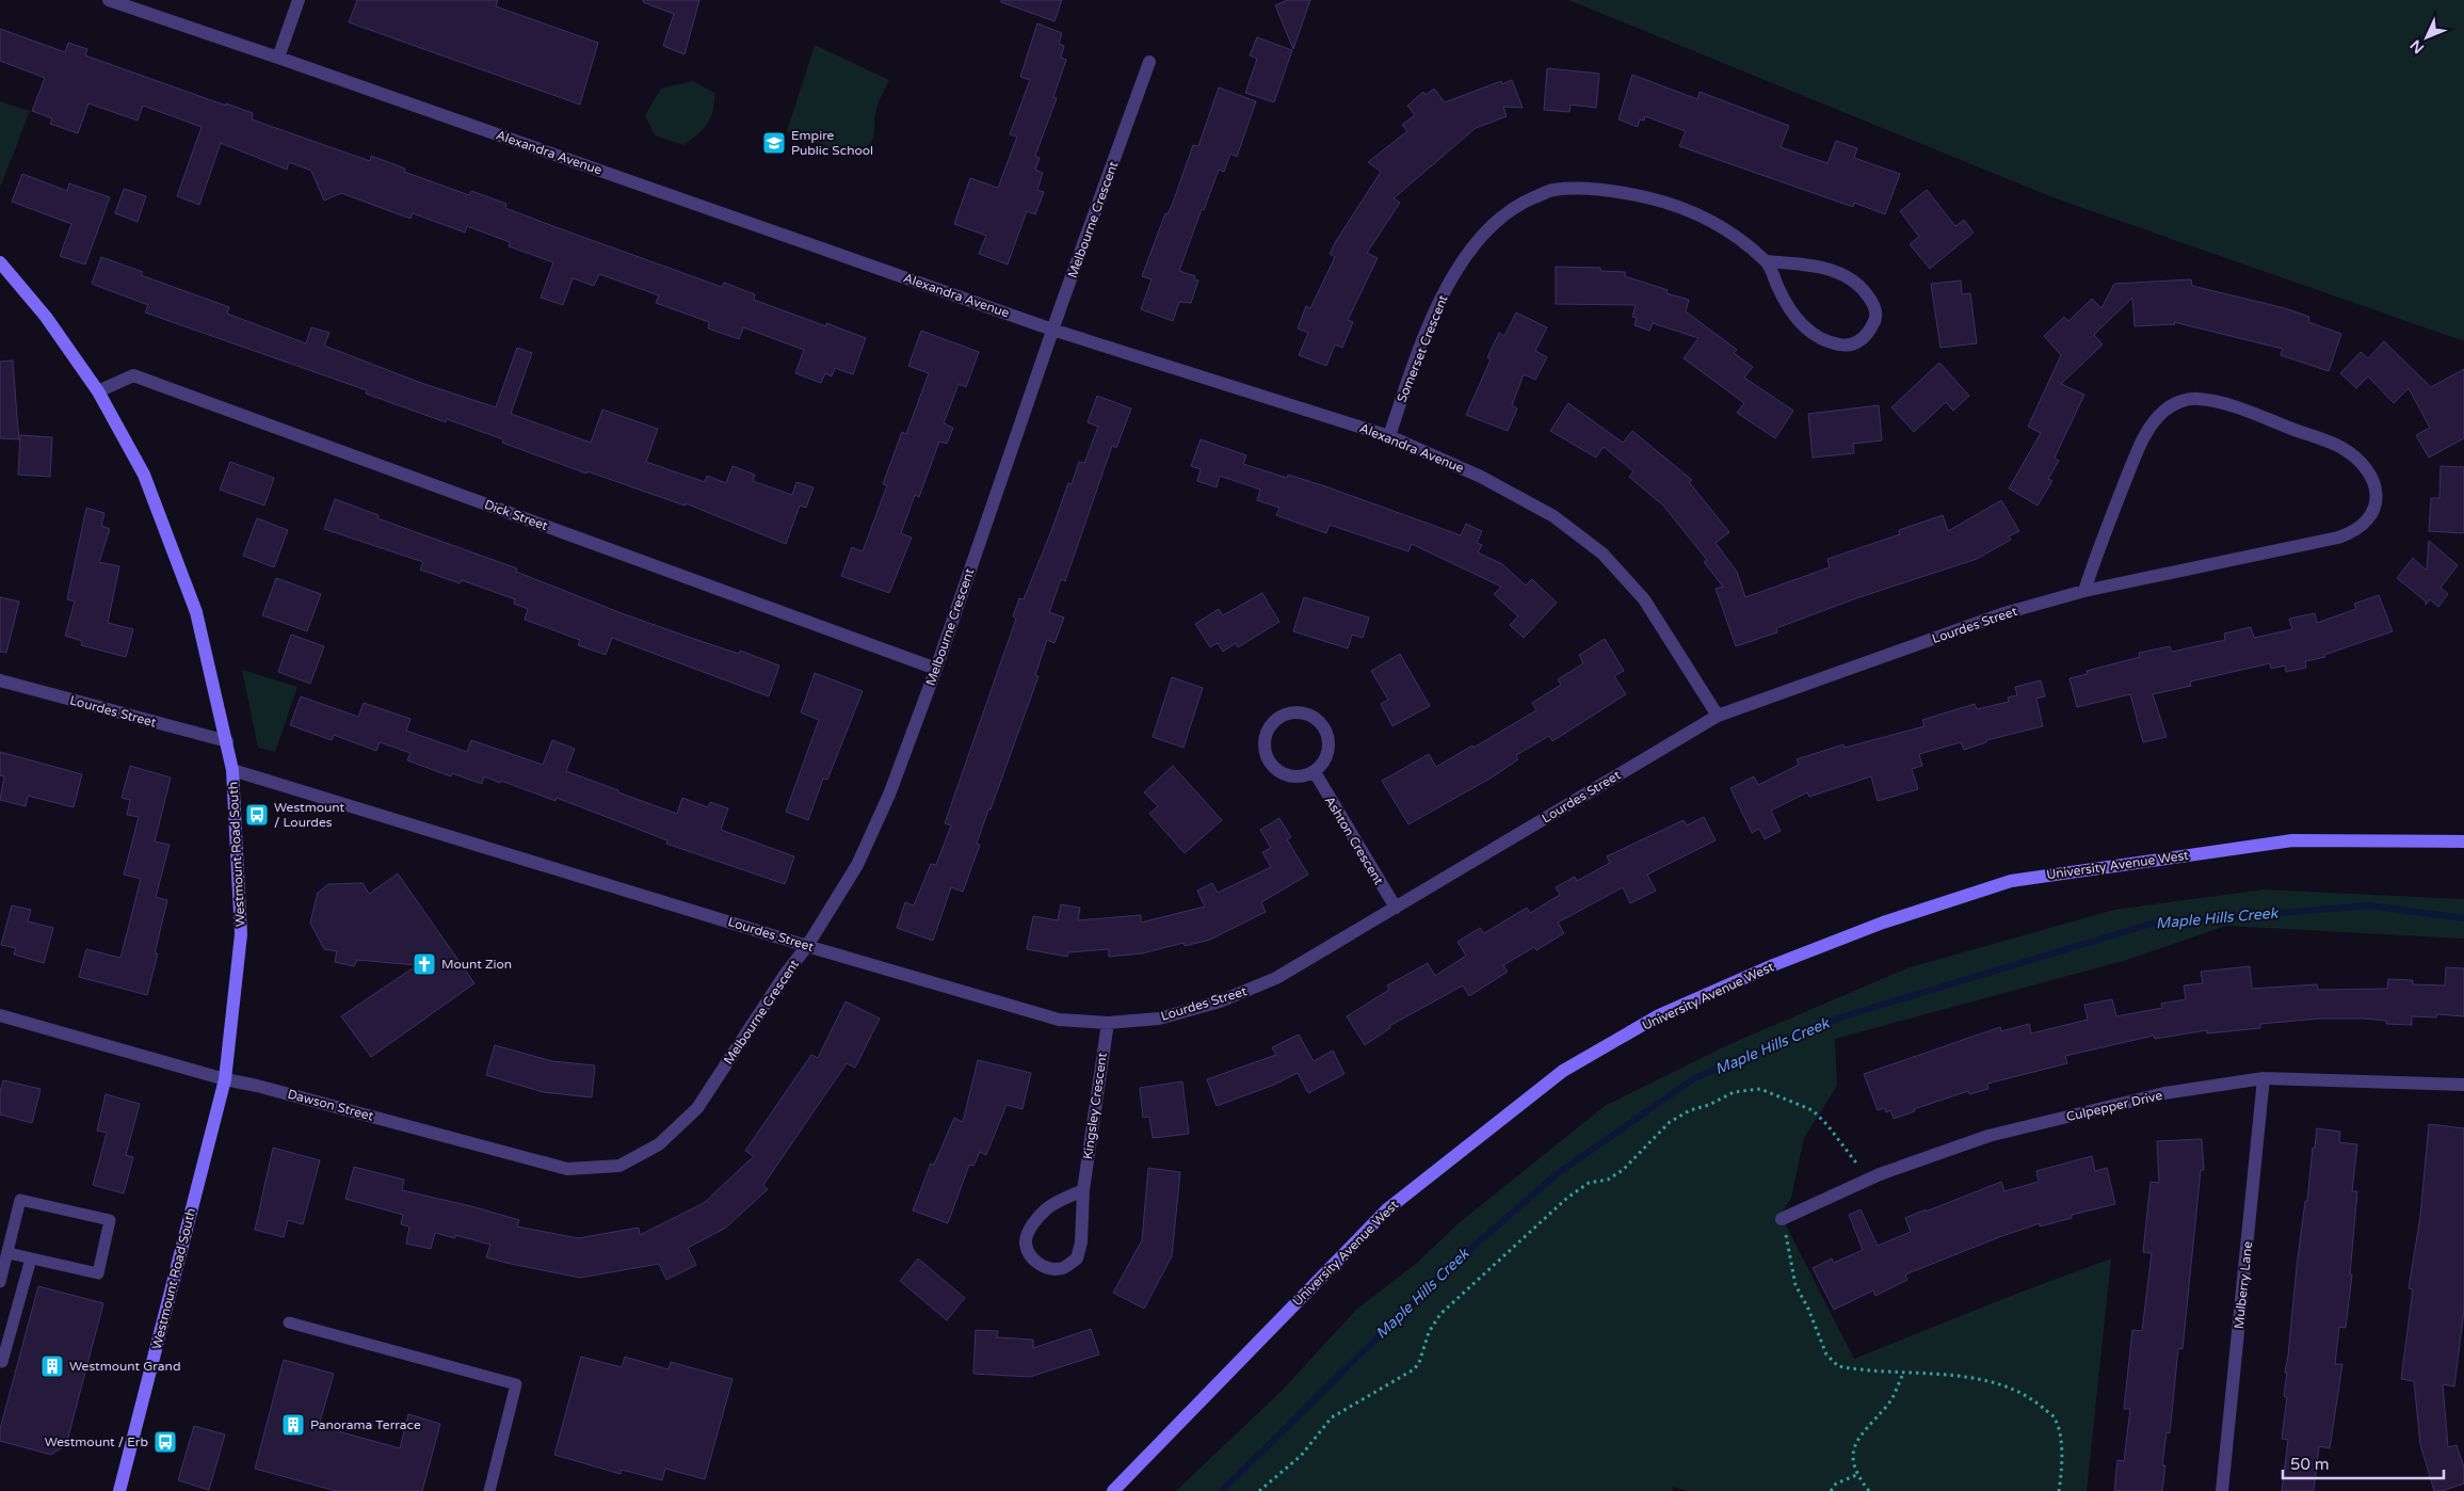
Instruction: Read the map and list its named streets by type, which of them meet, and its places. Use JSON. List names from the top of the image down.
{
  "streets": {
    "main road": ["Westmount Road South", "University Avenue West"],
    "street": [
      "Alexandra Avenue",
      "Melbourne Crescent",
      "Somerset Crescent",
      "Dick Street",
      "Lourdes Street",
      "Ashton Crescent",
      "Dawson Street",
      "Kingsley Crescent",
      "Culpepper Drive",
      "Mulberry Lane"
    ]
  },
  "crossings": [
    ["Alexandra Avenue", "Melbourne Crescent"],
    ["Alexandra Avenue", "Somerset Crescent"],
    ["Alexandra Avenue", "Lourdes Street"],
    ["Melbourne Crescent", "Dick Street"],
    ["Melbourne Crescent", "Lourdes Street"],
    ["Melbourne Crescent", "Dawson Street"],
    ["Dick Street", "Westmount Road South"],
    ["Lourdes Street", "Ashton Crescent"],
    ["Lourdes Street", "Westmount Road South"],
    ["Lourdes Street", "Kingsley Crescent"],
    ["Westmount Road South", "Dawson Street"],
    ["Culpepper Drive", "Mulberry Lane"]
  ],
  "water": ["Maple Hills Creek"],
  "places": {
    "school or university": ["Empire Public School"],
    "bus stop": ["Westmount / Lourdes", "Westmount / Erb"],
    "church": ["Mount Zion"],
    "building": ["Westmount Grand", "Panorama Terrace"]
  },
  "scale_bar": "50 m",
  "north": "bottom left"
}
